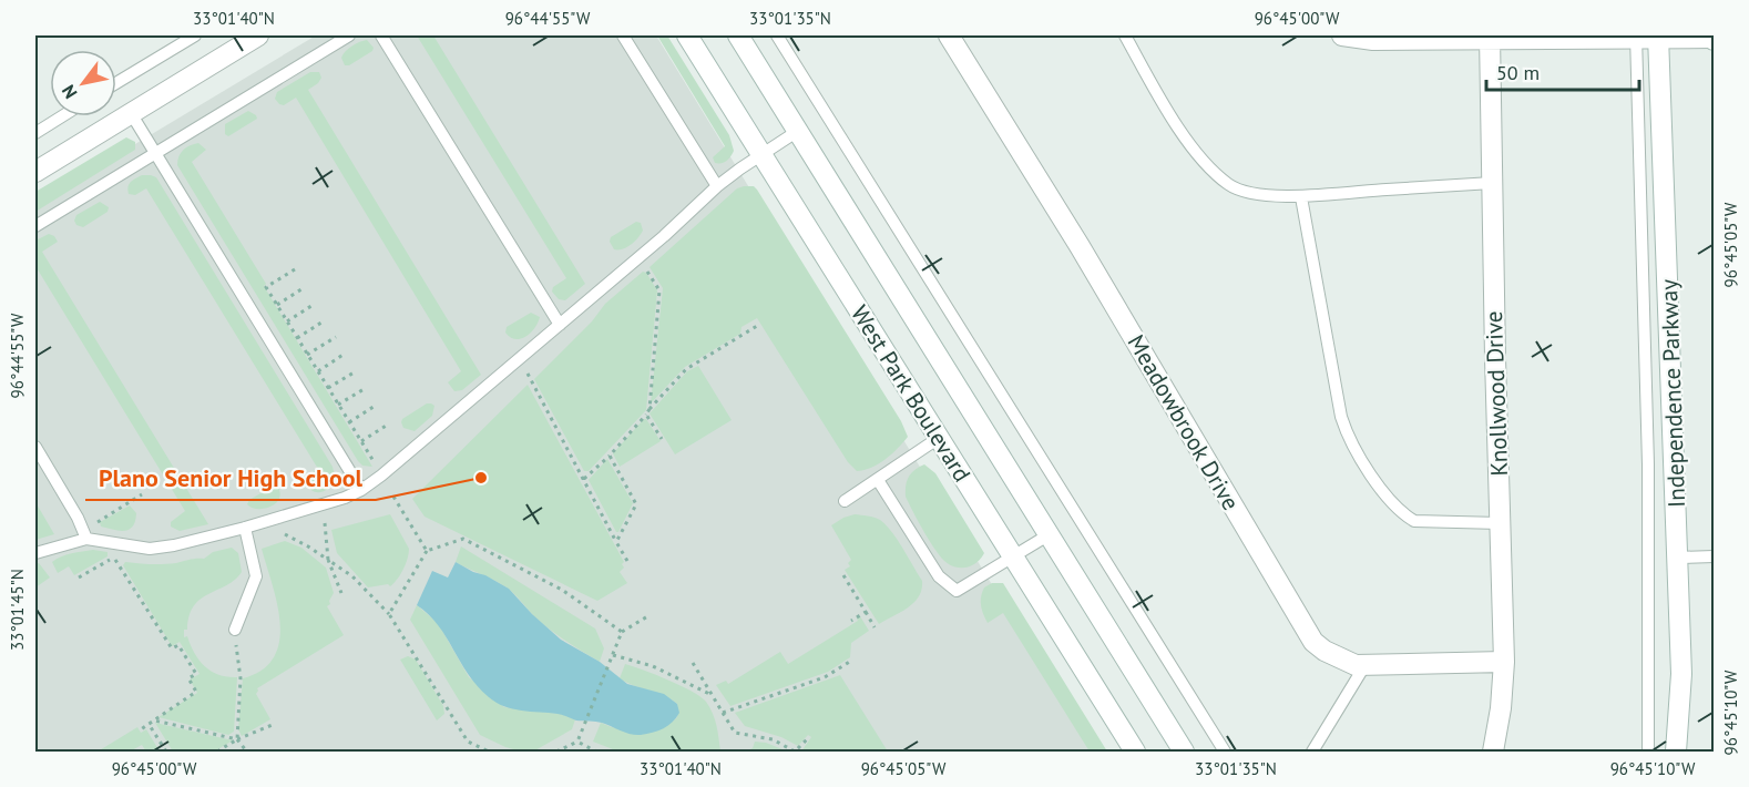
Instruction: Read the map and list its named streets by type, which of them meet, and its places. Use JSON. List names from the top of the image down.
{
  "streets": {
    "main road": [
      "West Park Boulevard",
      "Knollwood Drive",
      "Independence Parkway",
      "Meadowbrook Drive"
    ]
  },
  "crossings": [
    ["Knollwood Drive", "Meadowbrook Drive"]
  ],
  "places": ["Plano Senior High School"],
  "scale_bar": "50 m",
  "north": "bottom left",
  "coordinates": [
    "33°01'40\"N",
    "96°44'55\"W",
    "33°01'35\"N",
    "96°45'00\"W",
    "96°45'05\"W",
    "33°01'45\"N",
    "96°45'10\"W"
  ]
}
